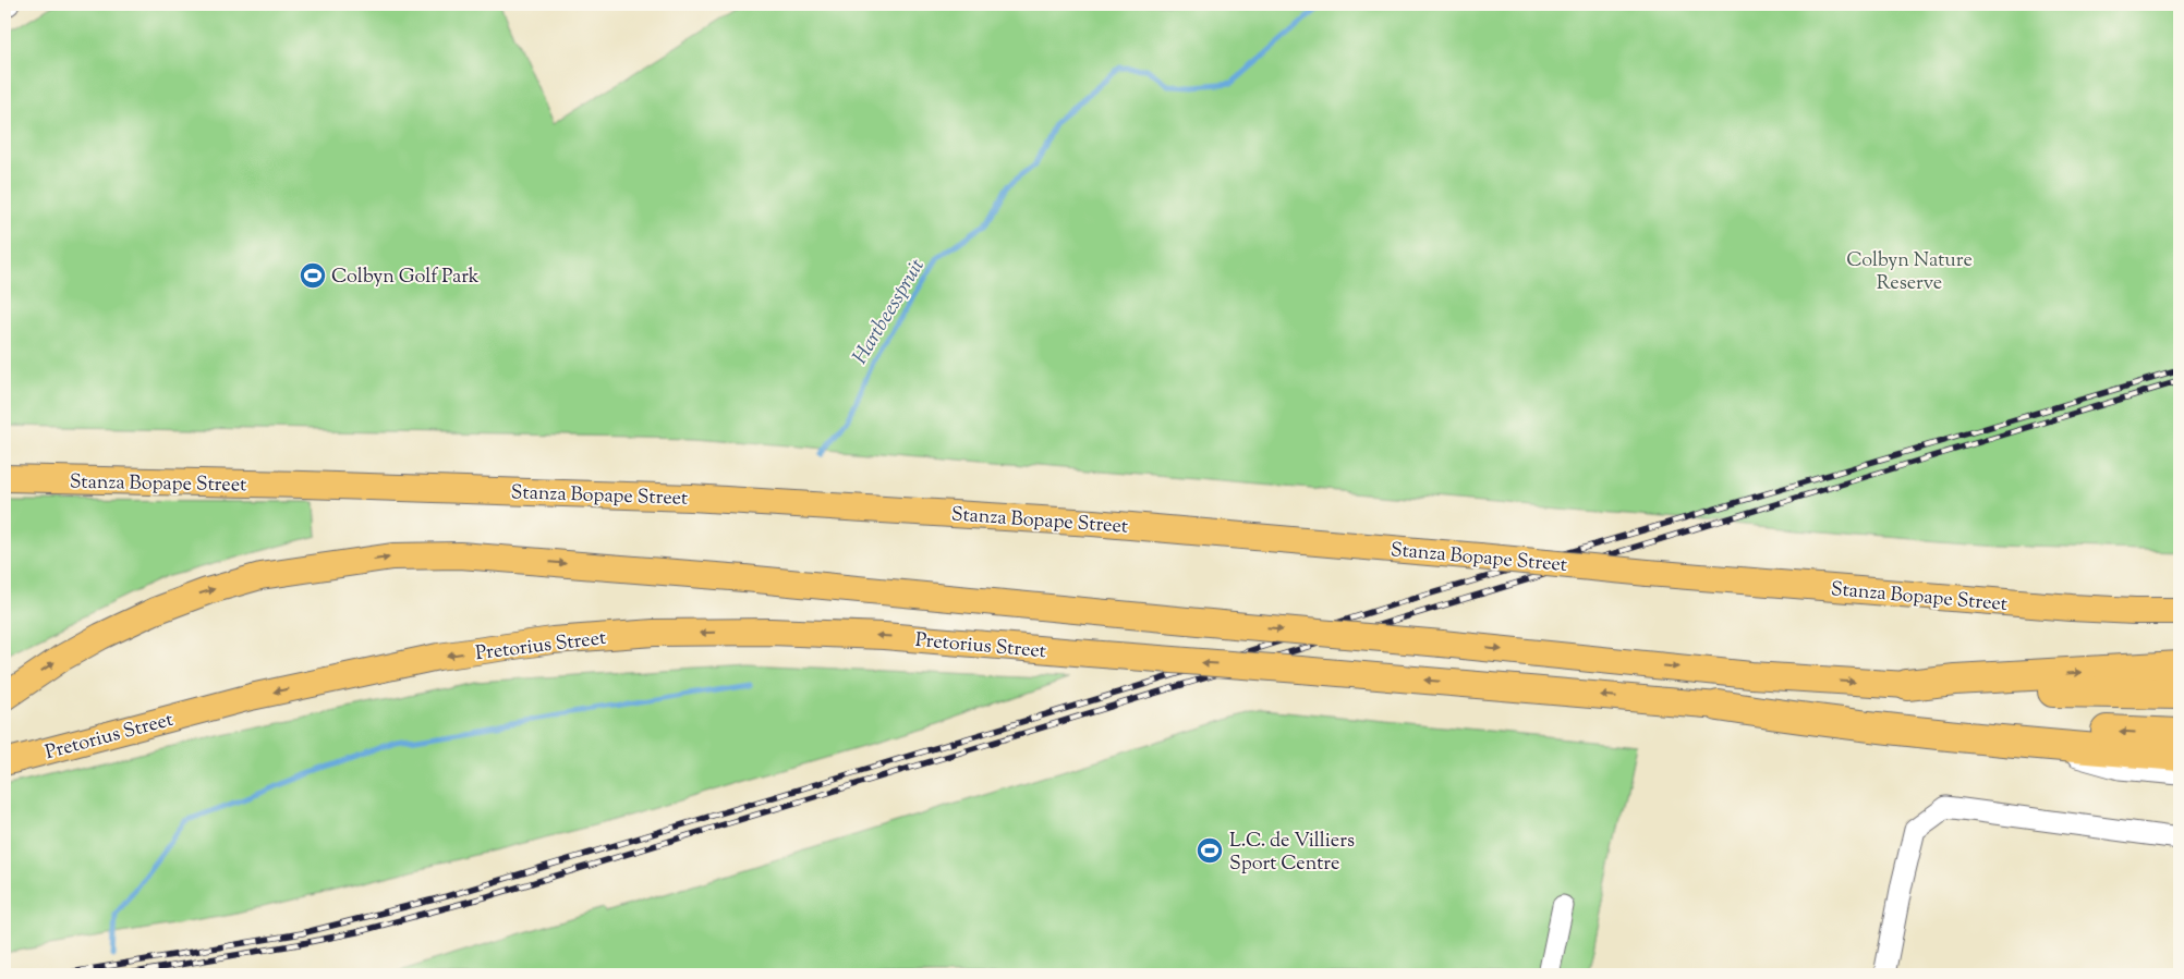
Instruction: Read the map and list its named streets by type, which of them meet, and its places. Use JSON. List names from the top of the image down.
{
  "streets": {
    "main road": ["Stanza Bopape Street", "Pretorius Street"]
  },
  "water": ["Hartbeesspruit"],
  "parks": ["Colbyn Nature Reserve"],
  "places": {
    "sports": ["Colbyn Golf Park", "L.C. de Villiers Sport Centre"]
  }
}
